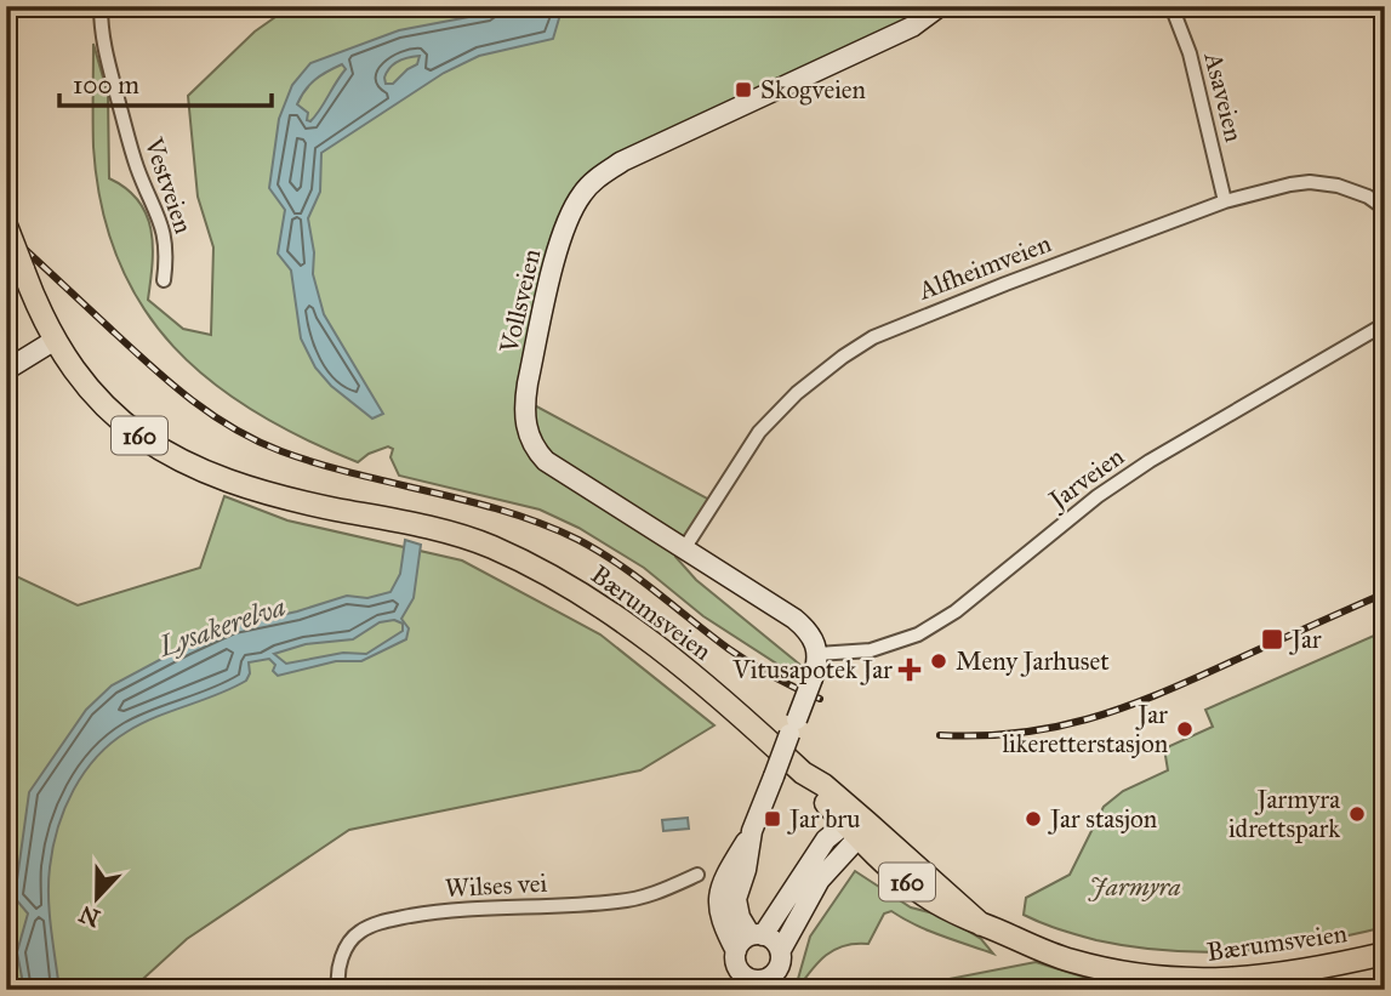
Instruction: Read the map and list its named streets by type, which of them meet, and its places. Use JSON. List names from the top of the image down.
{
  "streets": {
    "main road": ["Vollsveien", "160", "Bærumsveien"],
    "street": [
      "Asaveien",
      "Vestveien",
      "Alfheimveien",
      "Jarveien",
      "Wilses vei"
    ]
  },
  "crossings": [
    ["Asaveien", "Alfheimveien"],
    ["Alfheimveien", "Vollsveien"],
    ["Vollsveien", "Jarveien"],
    ["160", "Bærumsveien"]
  ],
  "water": ["Lysakerelva"],
  "parks": ["Jarmyra"],
  "places": {
    "transit": ["Skogveien", "Jar", "Jar bru"],
    "other": [
      "Meny Jarhuset",
      "Jar likeretterstasjon",
      "Jarmyra idrettspark",
      "Jar stasjon"
    ],
    "health": ["Vitusapotek Jar"]
  },
  "scale_bar": "100 m",
  "north": "bottom"
}
